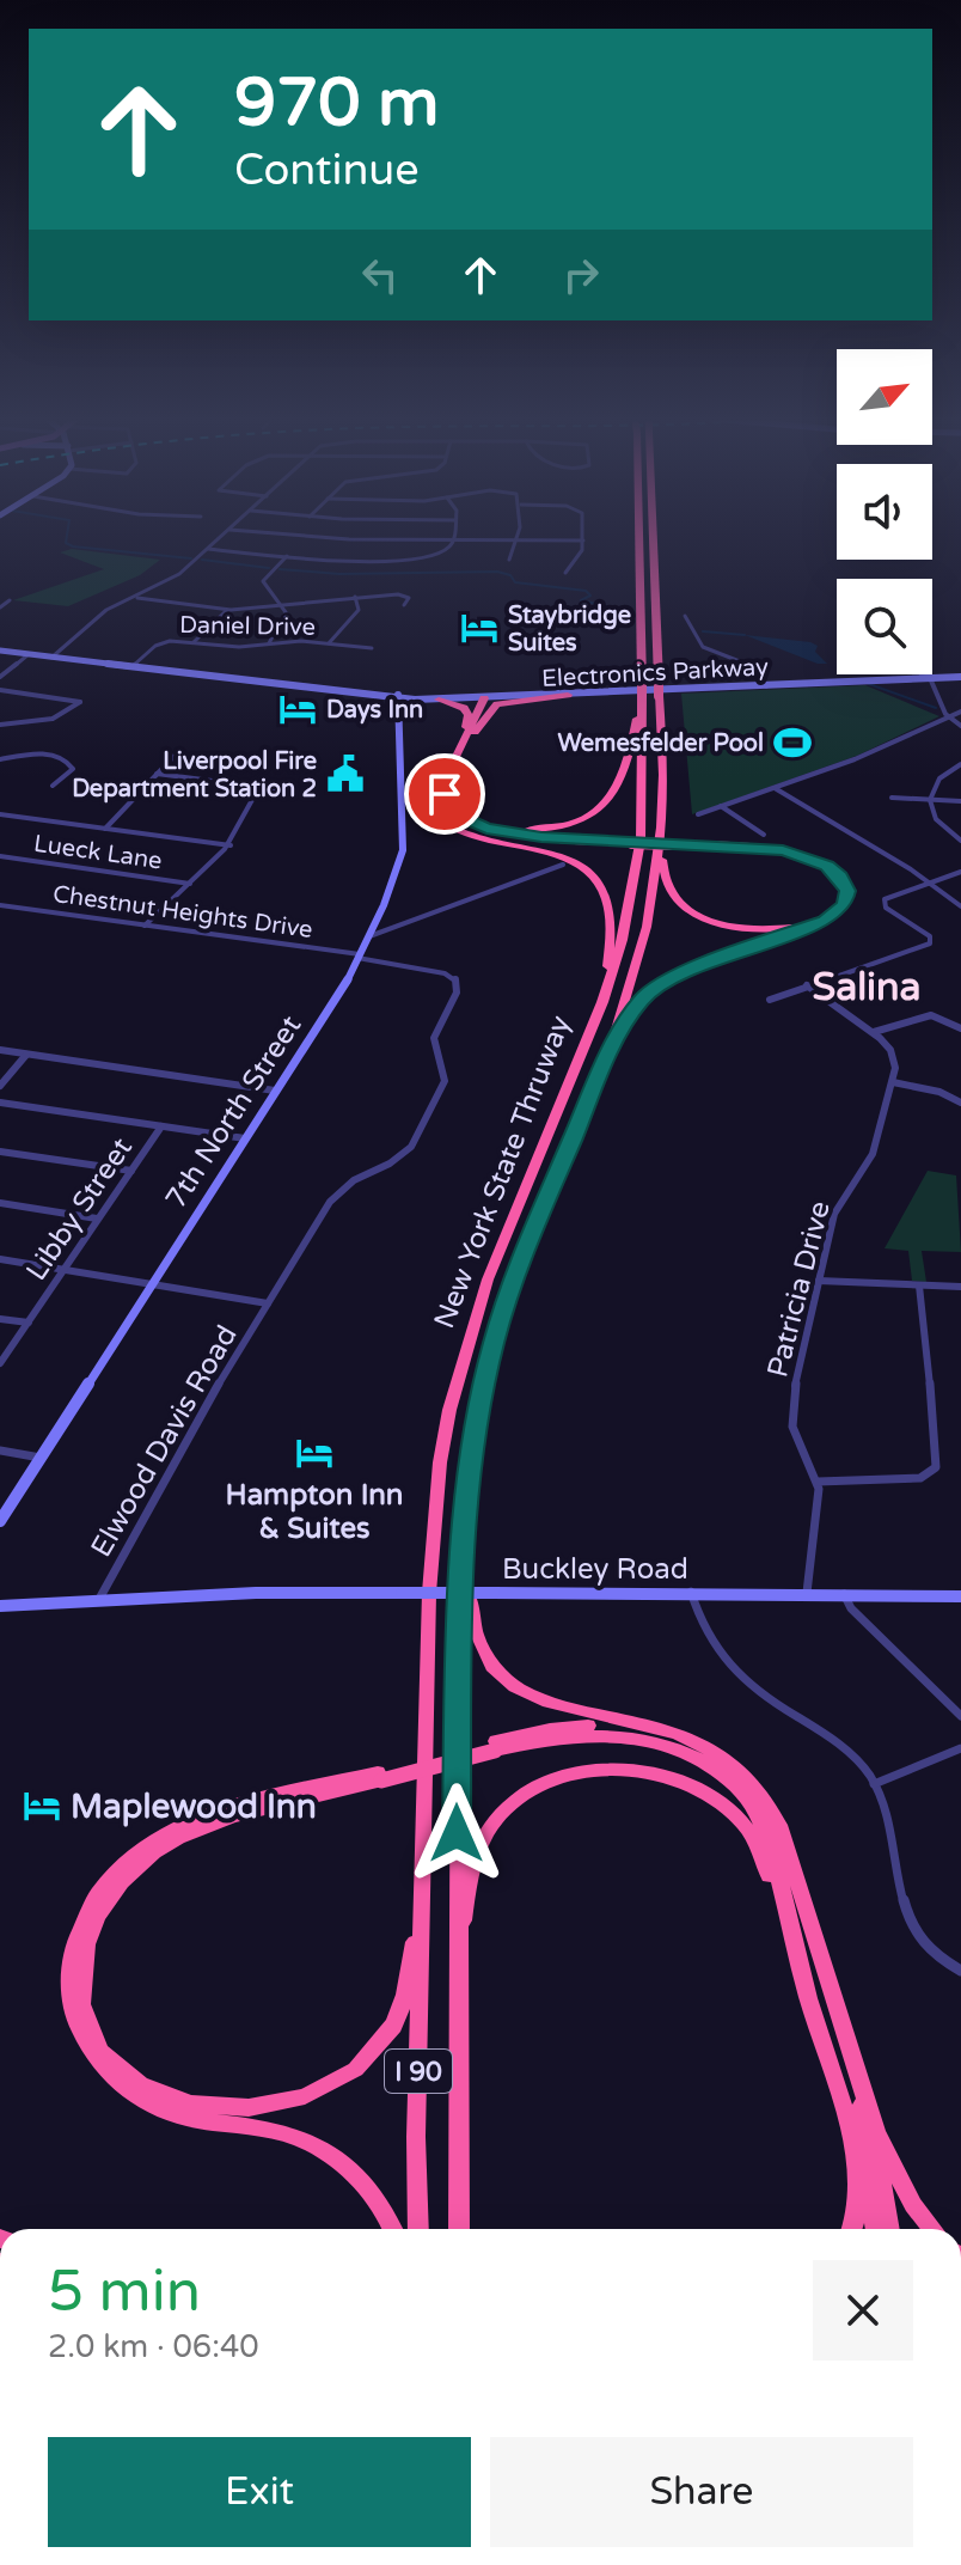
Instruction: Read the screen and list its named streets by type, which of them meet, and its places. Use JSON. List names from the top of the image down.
{
  "streets": {
    "highway": ["New York State Thruway", "I 90"],
    "street": [
      "Daniel Drive",
      "Electronics Parkway",
      "Lueck Lane",
      "Chestnut Heights Drive",
      "7th North Street",
      "Libby Street",
      "Patricia Drive",
      "Elwood Davis Road",
      "Buckley Road"
    ]
  },
  "crossings": [
    ["Daniel Drive", "Electronics Parkway"],
    ["Electronics Parkway", "7th North Street"],
    ["Chestnut Heights Drive", "7th North Street"],
    ["Chestnut Heights Drive", "Elwood Davis Road"],
    ["7th North Street", "Elwood Davis Road"],
    ["Libby Street", "Elwood Davis Road"],
    ["Elwood Davis Road", "Buckley Road"]
  ],
  "districts": ["Salina"],
  "places": {
    "hotel": [
      "Staybridge Suites",
      "Days Inn",
      "Hampton Inn & Suites",
      "Maplewood Inn"
    ],
    "sports": ["Wemesfelder Pool"],
    "public building": ["Liverpool Fire Department Station 2"]
  },
  "north": "top right",
  "page": {
    "turn": ["970 m", "Continue"],
    "heading": ["5 min", "2.0 km · 06:40"],
    "buttons": ["Exit", "Share"]
  }
}
